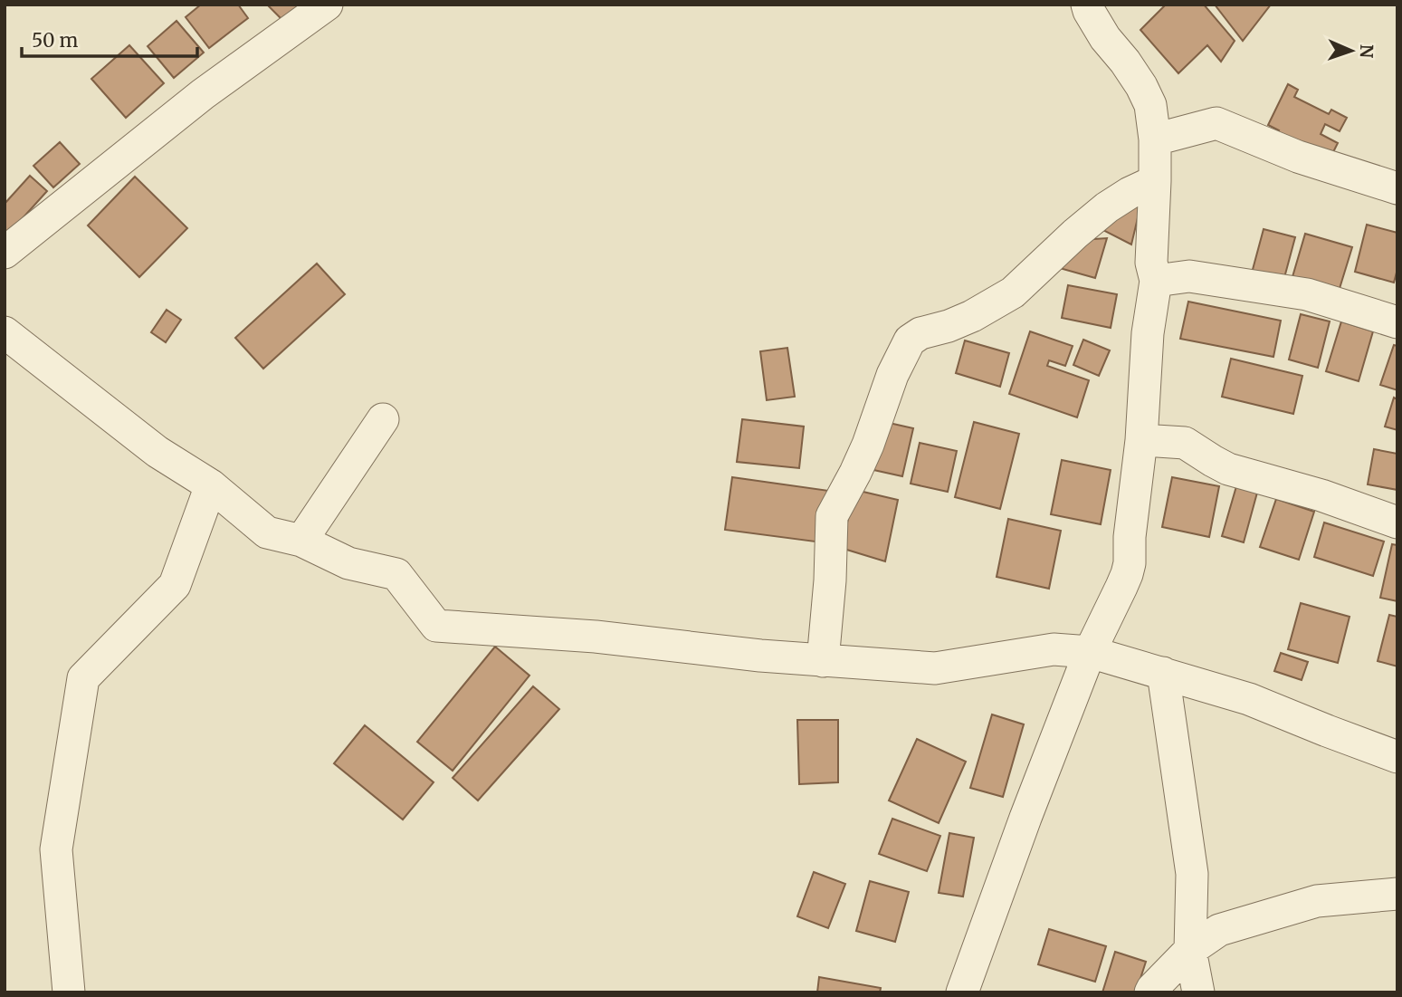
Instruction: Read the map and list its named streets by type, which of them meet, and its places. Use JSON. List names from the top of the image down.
{
  "scale_bar": "50 m",
  "north": "right"
}
